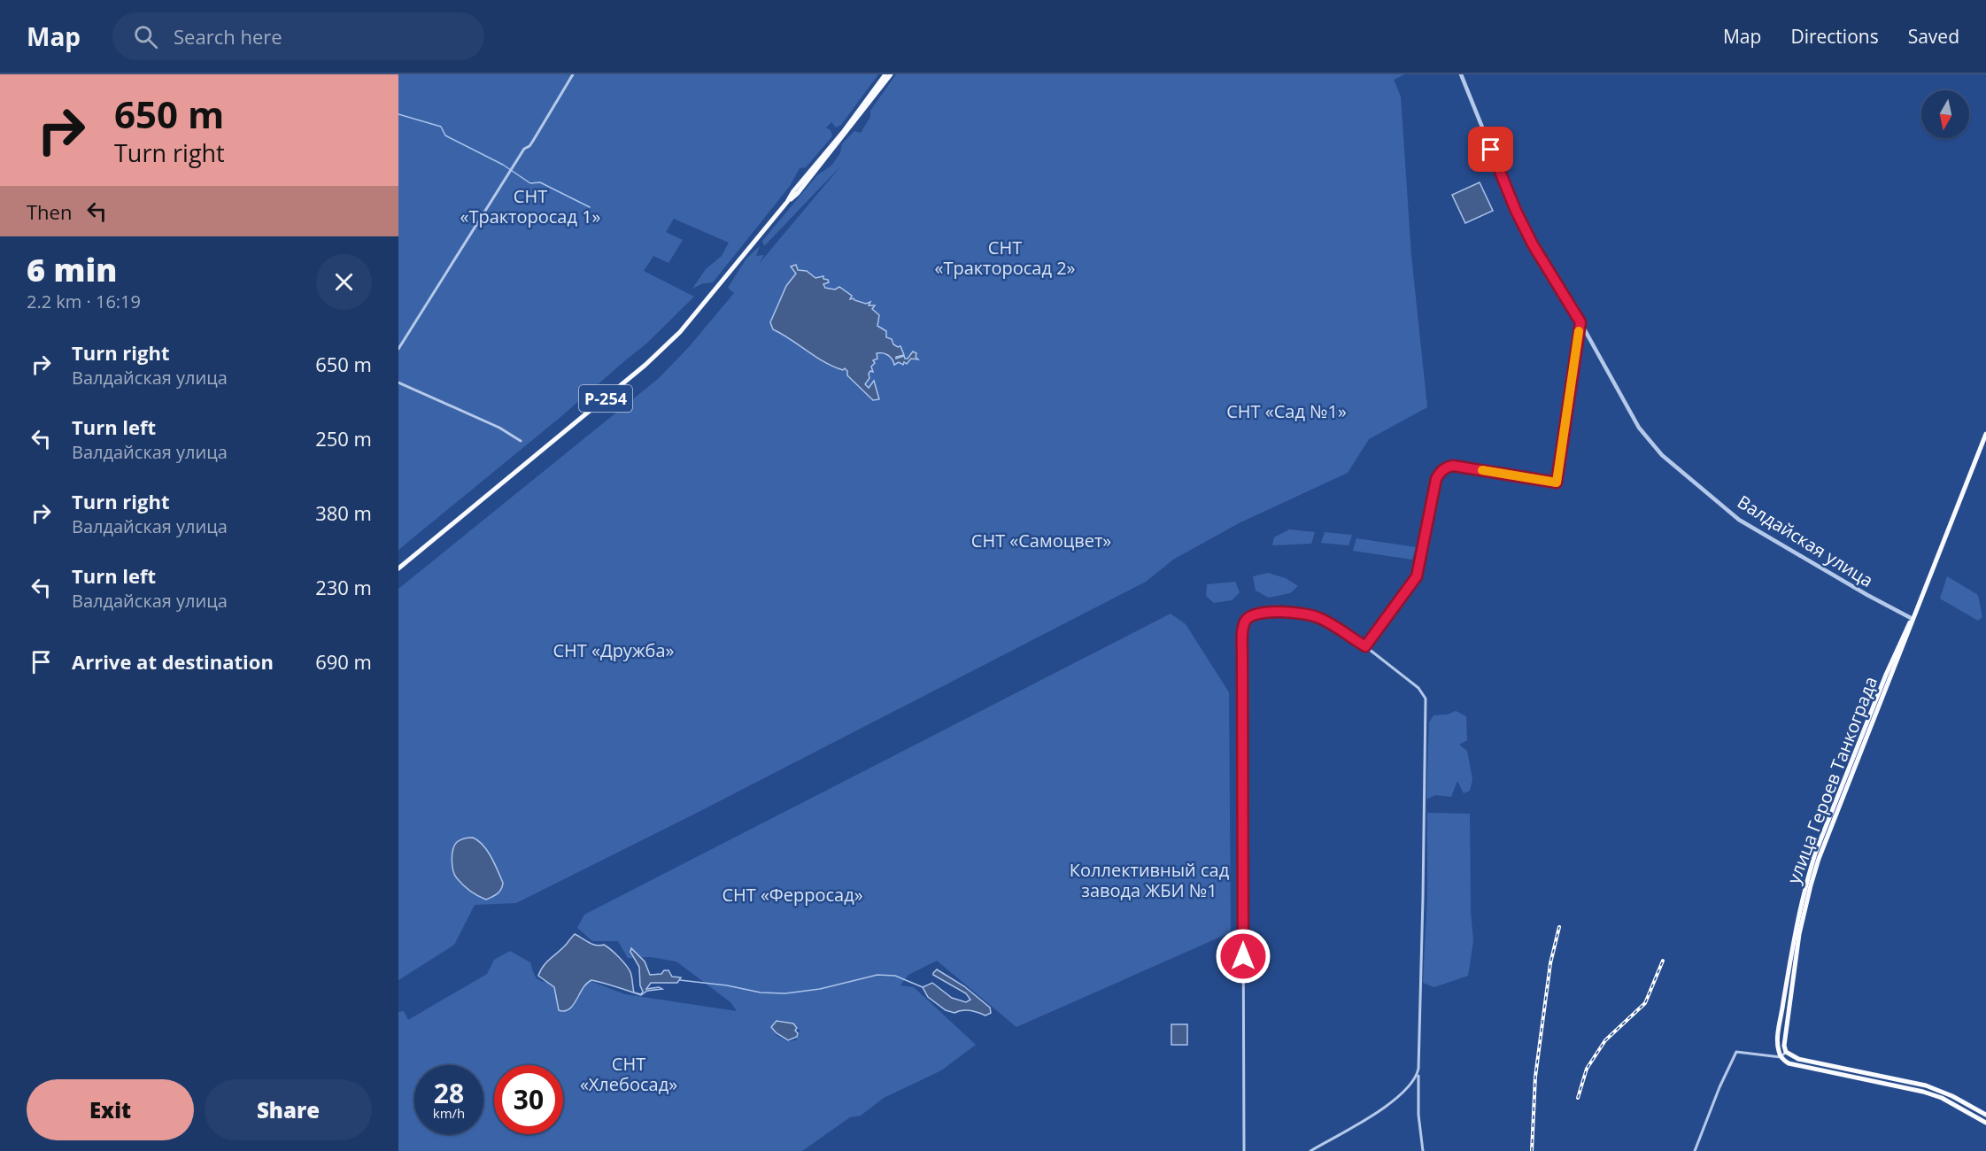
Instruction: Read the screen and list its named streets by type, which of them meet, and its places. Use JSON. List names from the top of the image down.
{
  "streets": {
    "main road": ["Р-254", "улица Героев Танкограда"],
    "street": ["Валдайская улица"]
  },
  "crossings": [
    ["Валдайская улица", "улица Героев Танкограда"]
  ],
  "parks": [
    "СНТ «Тракторосад 1»",
    "СНТ «Тракторосад 2»",
    "СНТ «Сад №1»",
    "СНТ «Самоцвет»",
    "СНТ «Дружба»",
    "Коллективный сад завода ЖБИ №1",
    "СНТ «Ферросад»",
    "СНТ «Хлебосад»"
  ],
  "north": "bottom",
  "page": {
    "header": "Map",
    "search": "Search here",
    "nav": ["Map", "Directions", "Saved"],
    "turn": ["650 m", "Turn right"],
    "then": "Then",
    "heading": ["6 min", "2.2 km · 16:19"],
    "list": [
      {
        "name": "Turn right",
        "note": "Валдайская улица",
        "value": "650 m"
      },
      {
        "name": "Turn left",
        "note": "Валдайская улица",
        "value": "250 m"
      },
      {
        "name": "Turn right",
        "note": "Валдайская улица",
        "value": "380 m"
      },
      {
        "name": "Turn left",
        "note": "Валдайская улица",
        "value": "230 m"
      },
      {
        "name": "Arrive at destination",
        "value": "690 m"
      }
    ],
    "speed": "28 km/h",
    "limit": "30",
    "buttons": ["Exit", "Share"]
  }
}
